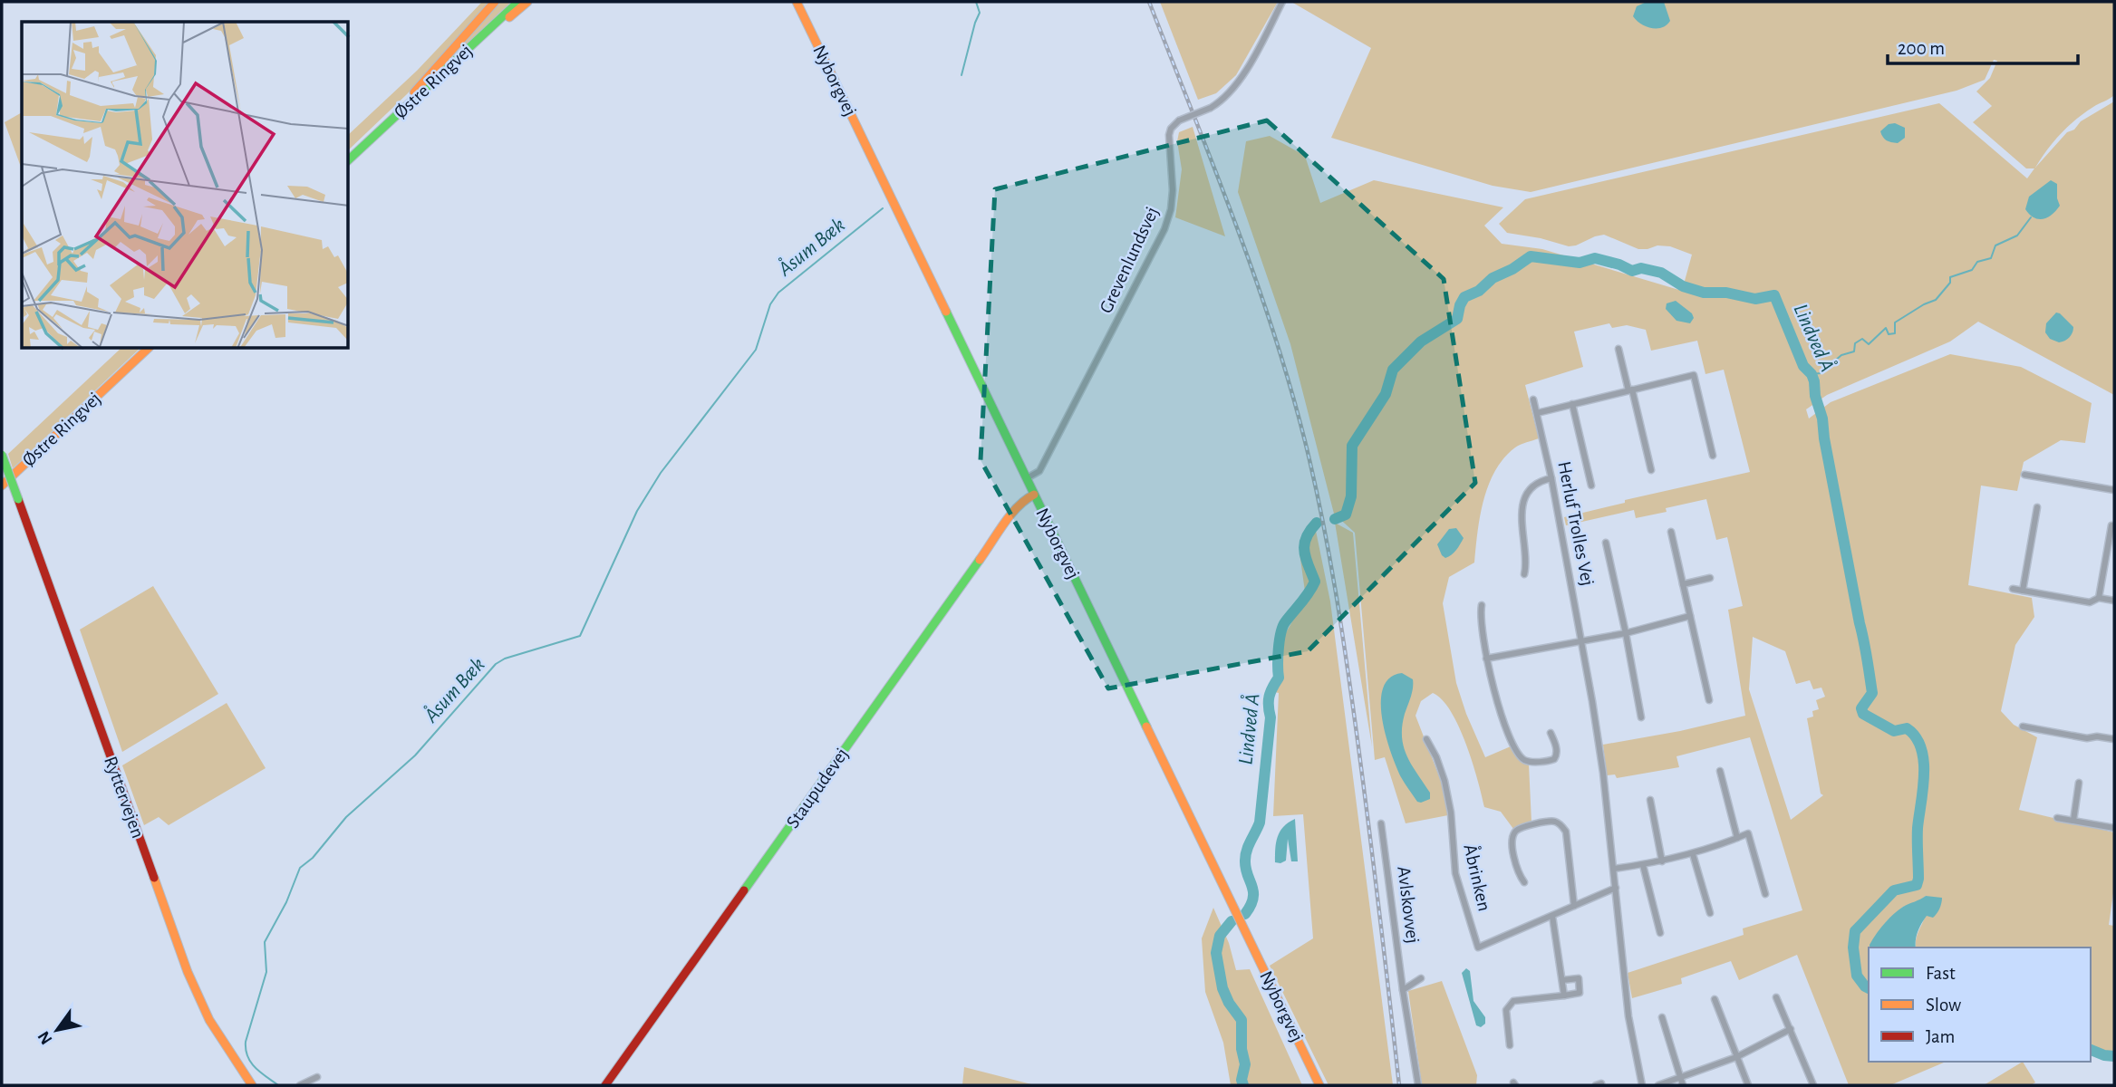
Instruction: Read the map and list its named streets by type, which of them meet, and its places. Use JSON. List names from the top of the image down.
{
  "streets": {
    "main road": [
      "Nyborgvej",
      "Østre Ringvej",
      "Staupudevej",
      "Ryttervejen"
    ],
    "street": [
      "Grevenlundsvej",
      "Herluf Trolles Vej",
      "Åbrinken",
      "Avlskovvej"
    ]
  },
  "crossings": [
    ["Nyborgvej", "Grevenlundsvej"],
    ["Nyborgvej", "Staupudevej"],
    ["Herluf Trolles Vej", "Åbrinken"]
  ],
  "water": ["Åsum Bæk", "Lindved Å"],
  "legend": ["Fast", "Slow", "Jam"],
  "scale_bar": "200 m",
  "north": "bottom left"
}
